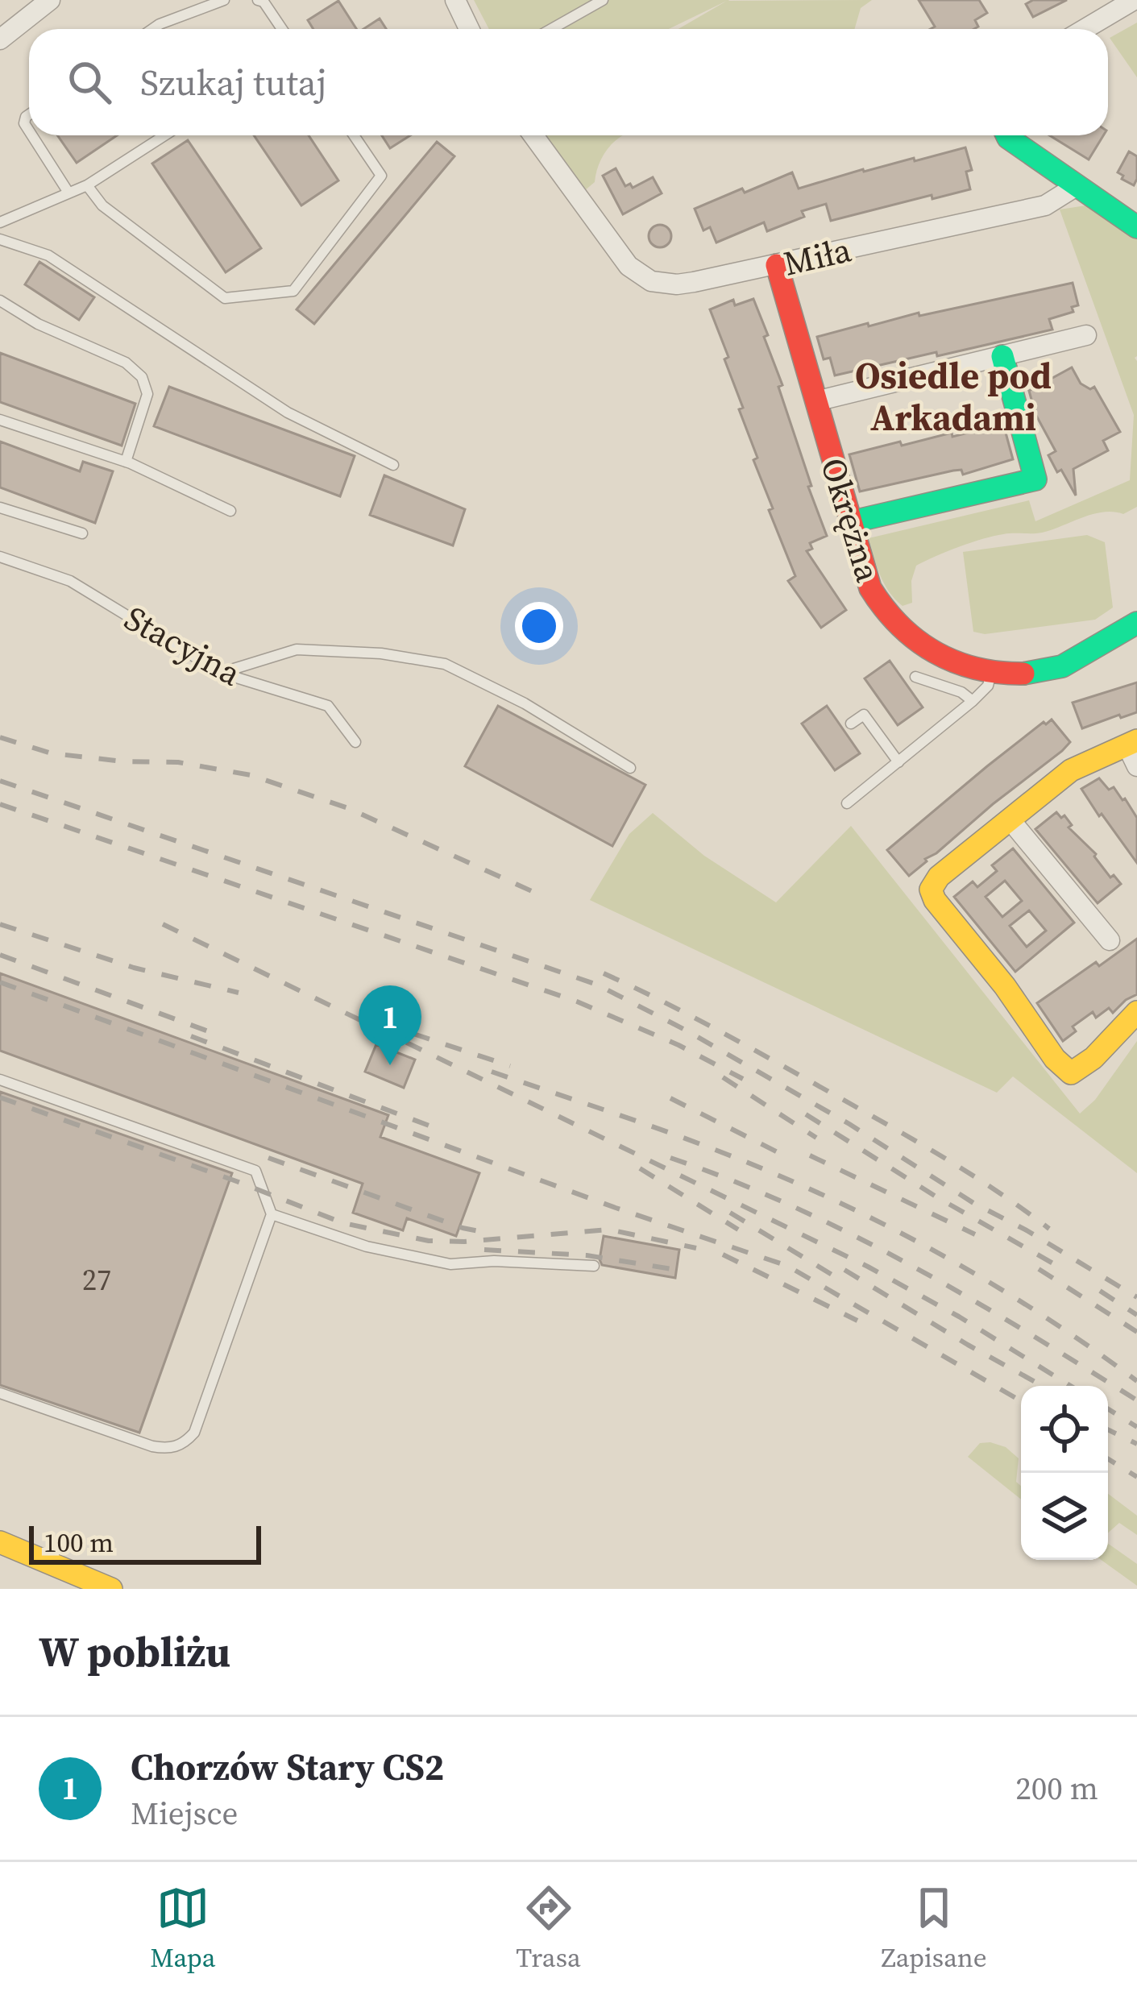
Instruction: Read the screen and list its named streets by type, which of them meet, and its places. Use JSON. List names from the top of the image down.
{
  "streets": {
    "street": ["Miła", "Okrężna"],
    "lane": ["Stacyjna"]
  },
  "crossings": [
    ["Miła", "Okrężna"]
  ],
  "districts": ["Osiedle pod Arkadami"],
  "house_numbers": ["27"],
  "scale_bar": "100 m",
  "page": {
    "search": "Szukaj tutaj",
    "pins": "1",
    "scale": "100 m",
    "heading": "W pobliżu",
    "list": [
      {
        "mark": "1",
        "name": "Chorzów Stary CS2",
        "note": "Miejsce",
        "value": "200 m"
      }
    ],
    "nav": ["Mapa", "Trasa", "Zapisane"]
  }
}
